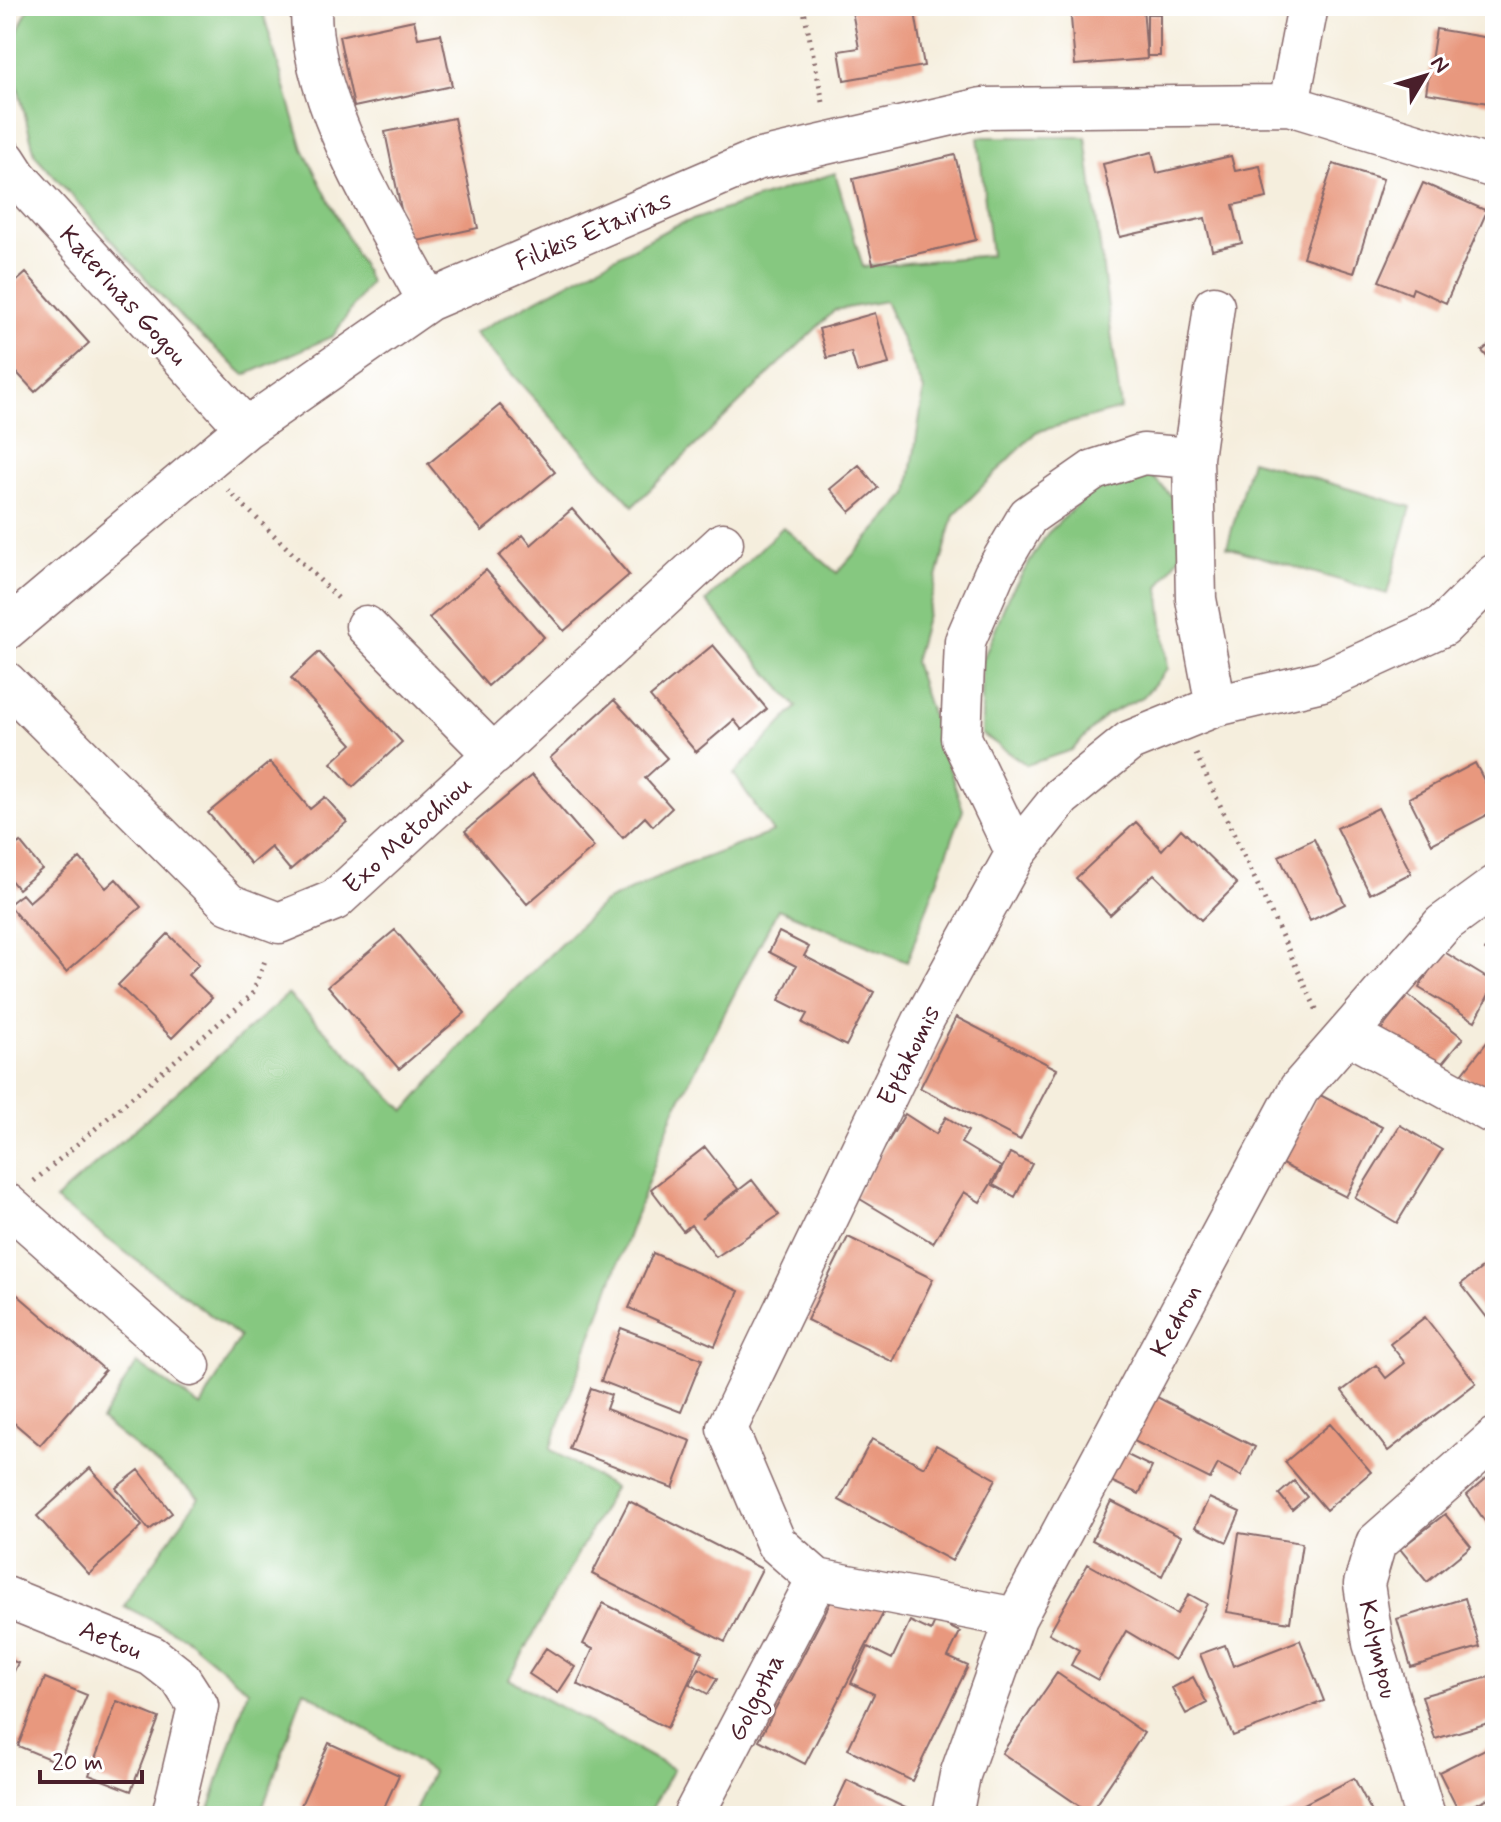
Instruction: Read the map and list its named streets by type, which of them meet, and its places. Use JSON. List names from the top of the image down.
{
  "streets": {
    "street": [
      "Filikis Etairias",
      "Katerinas Gogou",
      "Exo Metochiou",
      "Eptakomis",
      "Kedron",
      "Aetou",
      "Kolympou",
      "Golgotha"
    ]
  },
  "crossings": [
    ["Filikis Etairias", "Katerinas Gogou"],
    ["Eptakomis", "Golgotha"]
  ],
  "scale_bar": "20 m",
  "north": "top right"
}
